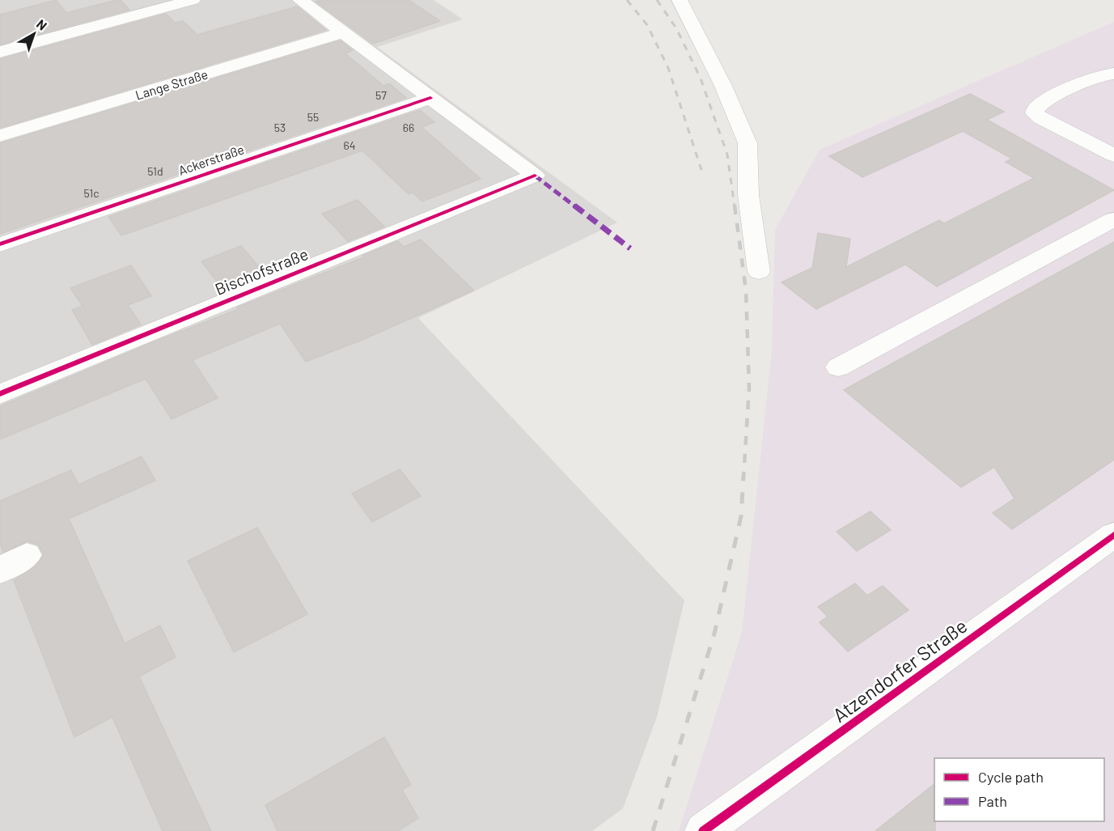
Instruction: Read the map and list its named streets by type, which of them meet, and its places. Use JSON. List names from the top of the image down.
{
  "streets": {
    "street": [
      "Lange Straße",
      "Ackerstraße",
      "Bischofstraße",
      "Atzendorfer Straße"
    ]
  },
  "crossings": [
    ["Ackerstraße", "Bischofstraße"]
  ],
  "house_numbers": [
    "57",
    "55",
    "53",
    "66",
    "64",
    "51d",
    "51c"
  ],
  "legend": ["Cycle path", "Path"],
  "north": "top right"
}
